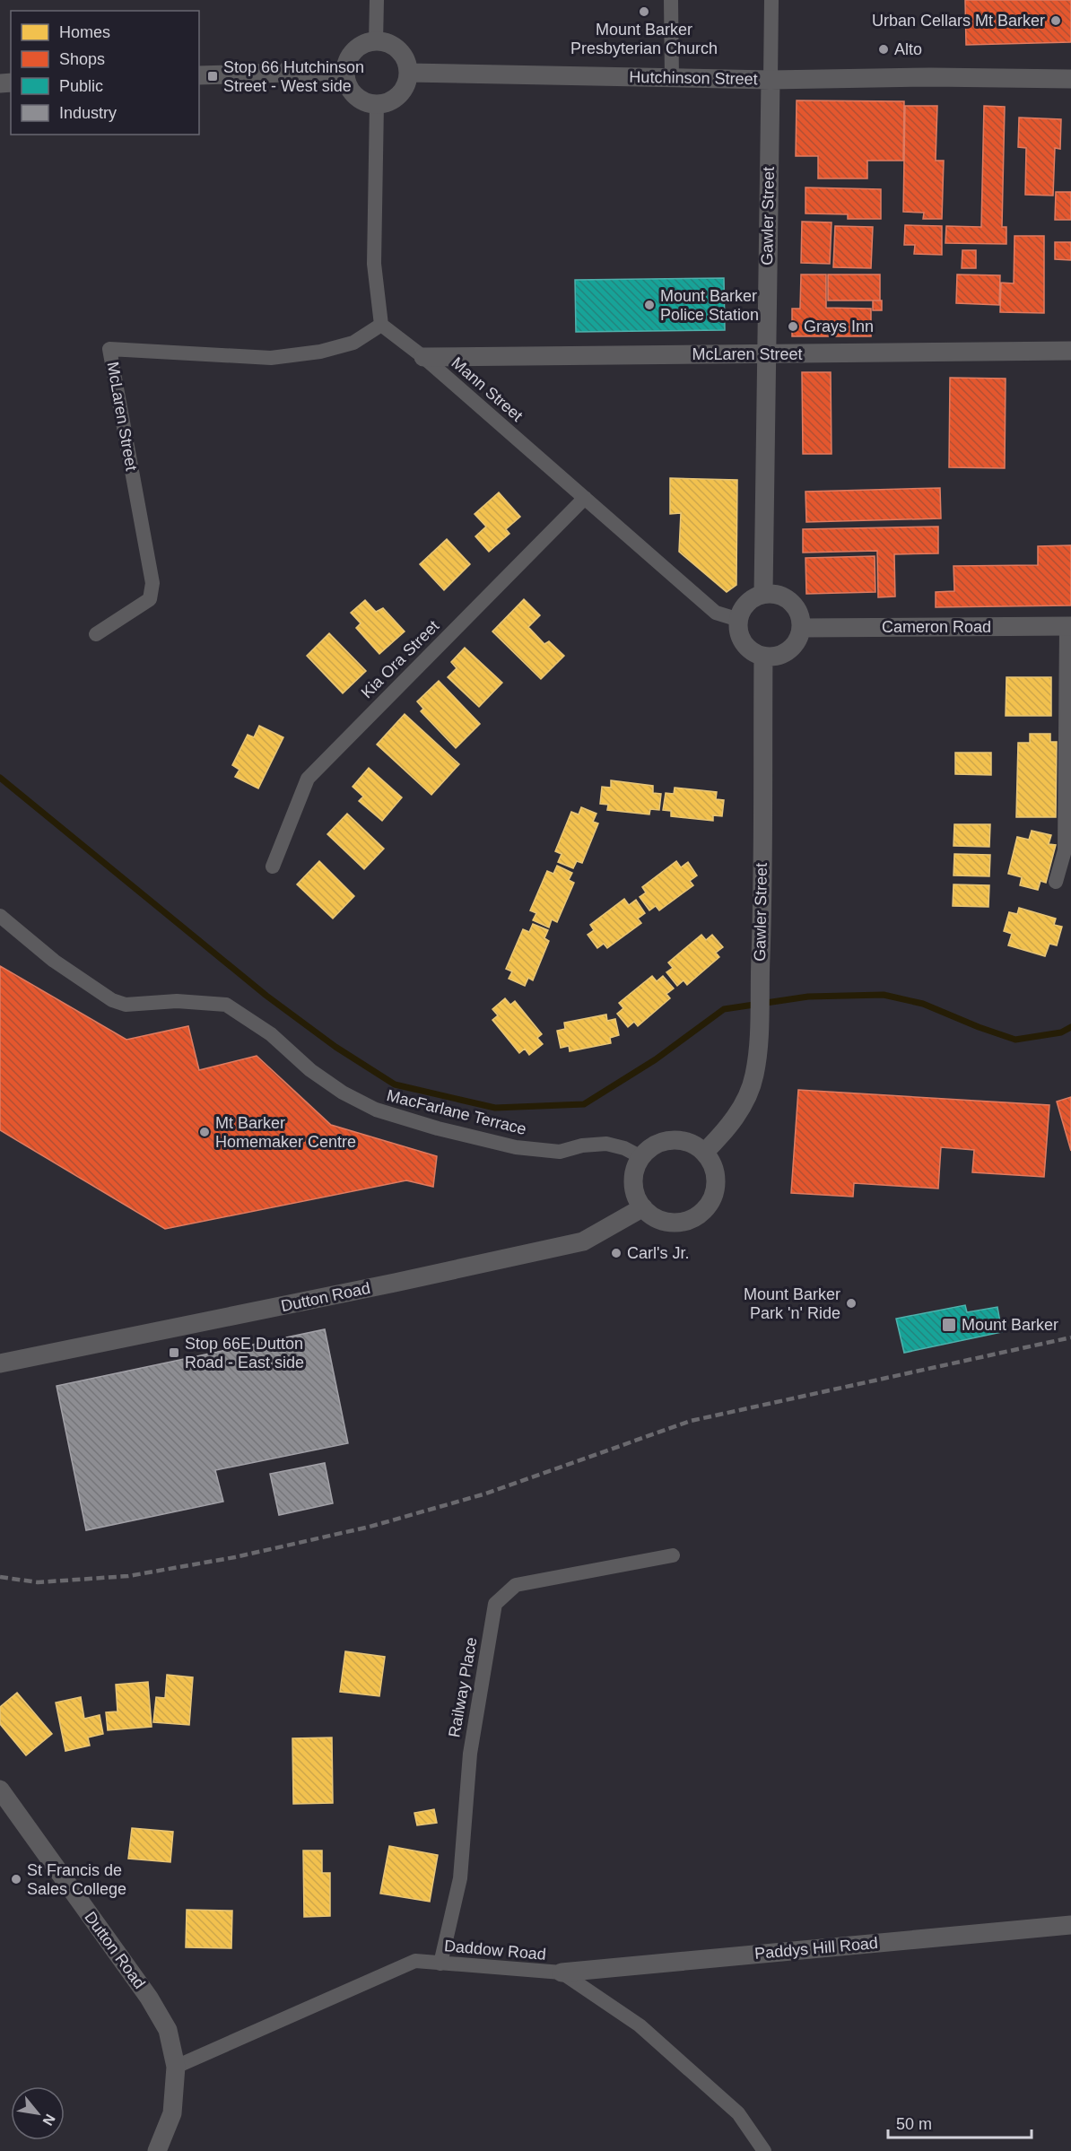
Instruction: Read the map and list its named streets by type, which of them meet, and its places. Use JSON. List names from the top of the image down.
{
  "streets": {
    "street": [
      "Hutchinson Street",
      "Gawler Street",
      "McLaren Street",
      "Mann Street",
      "Cameron Road",
      "Kia Ora Street",
      "MacFarlane Terrace",
      "Dutton Road",
      "Railway Place",
      "Paddys Hill Road",
      "Daddow Road"
    ]
  },
  "crossings": [
    ["Hutchinson Street", "Gawler Street"],
    ["Gawler Street", "McLaren Street"],
    ["Gawler Street", "Mann Street"],
    ["Gawler Street", "Cameron Road"],
    ["Gawler Street", "MacFarlane Terrace"],
    ["Gawler Street", "Dutton Road"],
    ["McLaren Street", "Mann Street"],
    ["Mann Street", "Cameron Road"],
    ["Mann Street", "Kia Ora Street"],
    ["MacFarlane Terrace", "Dutton Road"],
    ["Dutton Road", "Daddow Road"],
    ["Railway Place", "Daddow Road"],
    ["Paddys Hill Road", "Daddow Road"]
  ],
  "places": {
    "other": [
      "Mount Barker Presbyterian Church",
      "Urban Cellars Mt Barker",
      "Alto",
      "Mount Barker Police Station",
      "Grays Inn",
      "Mt Barker Homemaker Centre",
      "Carl's Jr.",
      "Mount Barker Park 'n' Ride",
      "St Francis de Sales College"
    ],
    "transit": ["Stop 66 Hutchinson Street - West side", "Mount Barker", "Stop 66E Dutton Road - East side"]
  },
  "legend": [
    "Homes",
    "Shops",
    "Public",
    "Industry"
  ],
  "scale_bar": "50 m",
  "north": "bottom right"
}
